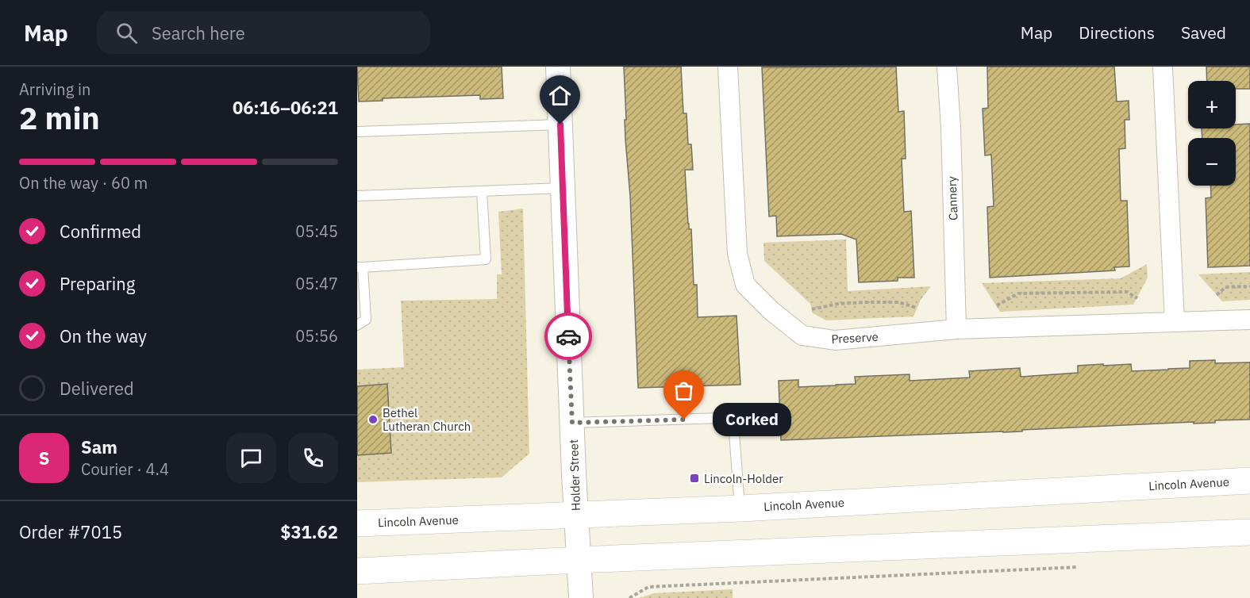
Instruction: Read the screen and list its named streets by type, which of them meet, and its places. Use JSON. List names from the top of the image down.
{
  "streets": {
    "main road": ["Lincoln Avenue"],
    "street": ["Cannery", "Preserve", "Holder Street"]
  },
  "crossings": [
    ["Cannery", "Preserve"],
    ["Holder Street", "Lincoln Avenue"]
  ],
  "places": {
    "other": ["Bethel Lutheran Church", "Corked"],
    "transit": ["Lincoln-Holder"]
  },
  "page": {
    "header": "Map",
    "search": "Search here",
    "nav": ["Map", "Directions", "Saved"],
    "heading": ["2 min", "Arriving in", "06:16–06:21"],
    "panel": [
      "Sam",
      "Courier · 4.4",
      "Order #7015",
      "$31.62"
    ],
    "map_buttons": ["+", "−"],
    "bar": "On the way · 60 m",
    "list": [
      ["Confirmed", "05:45"],
      ["Preparing", "05:47"],
      ["On the way", "05:56"],
      "Delivered"
    ],
    "bubble": "Corked",
    "round": "S"
  }
}
